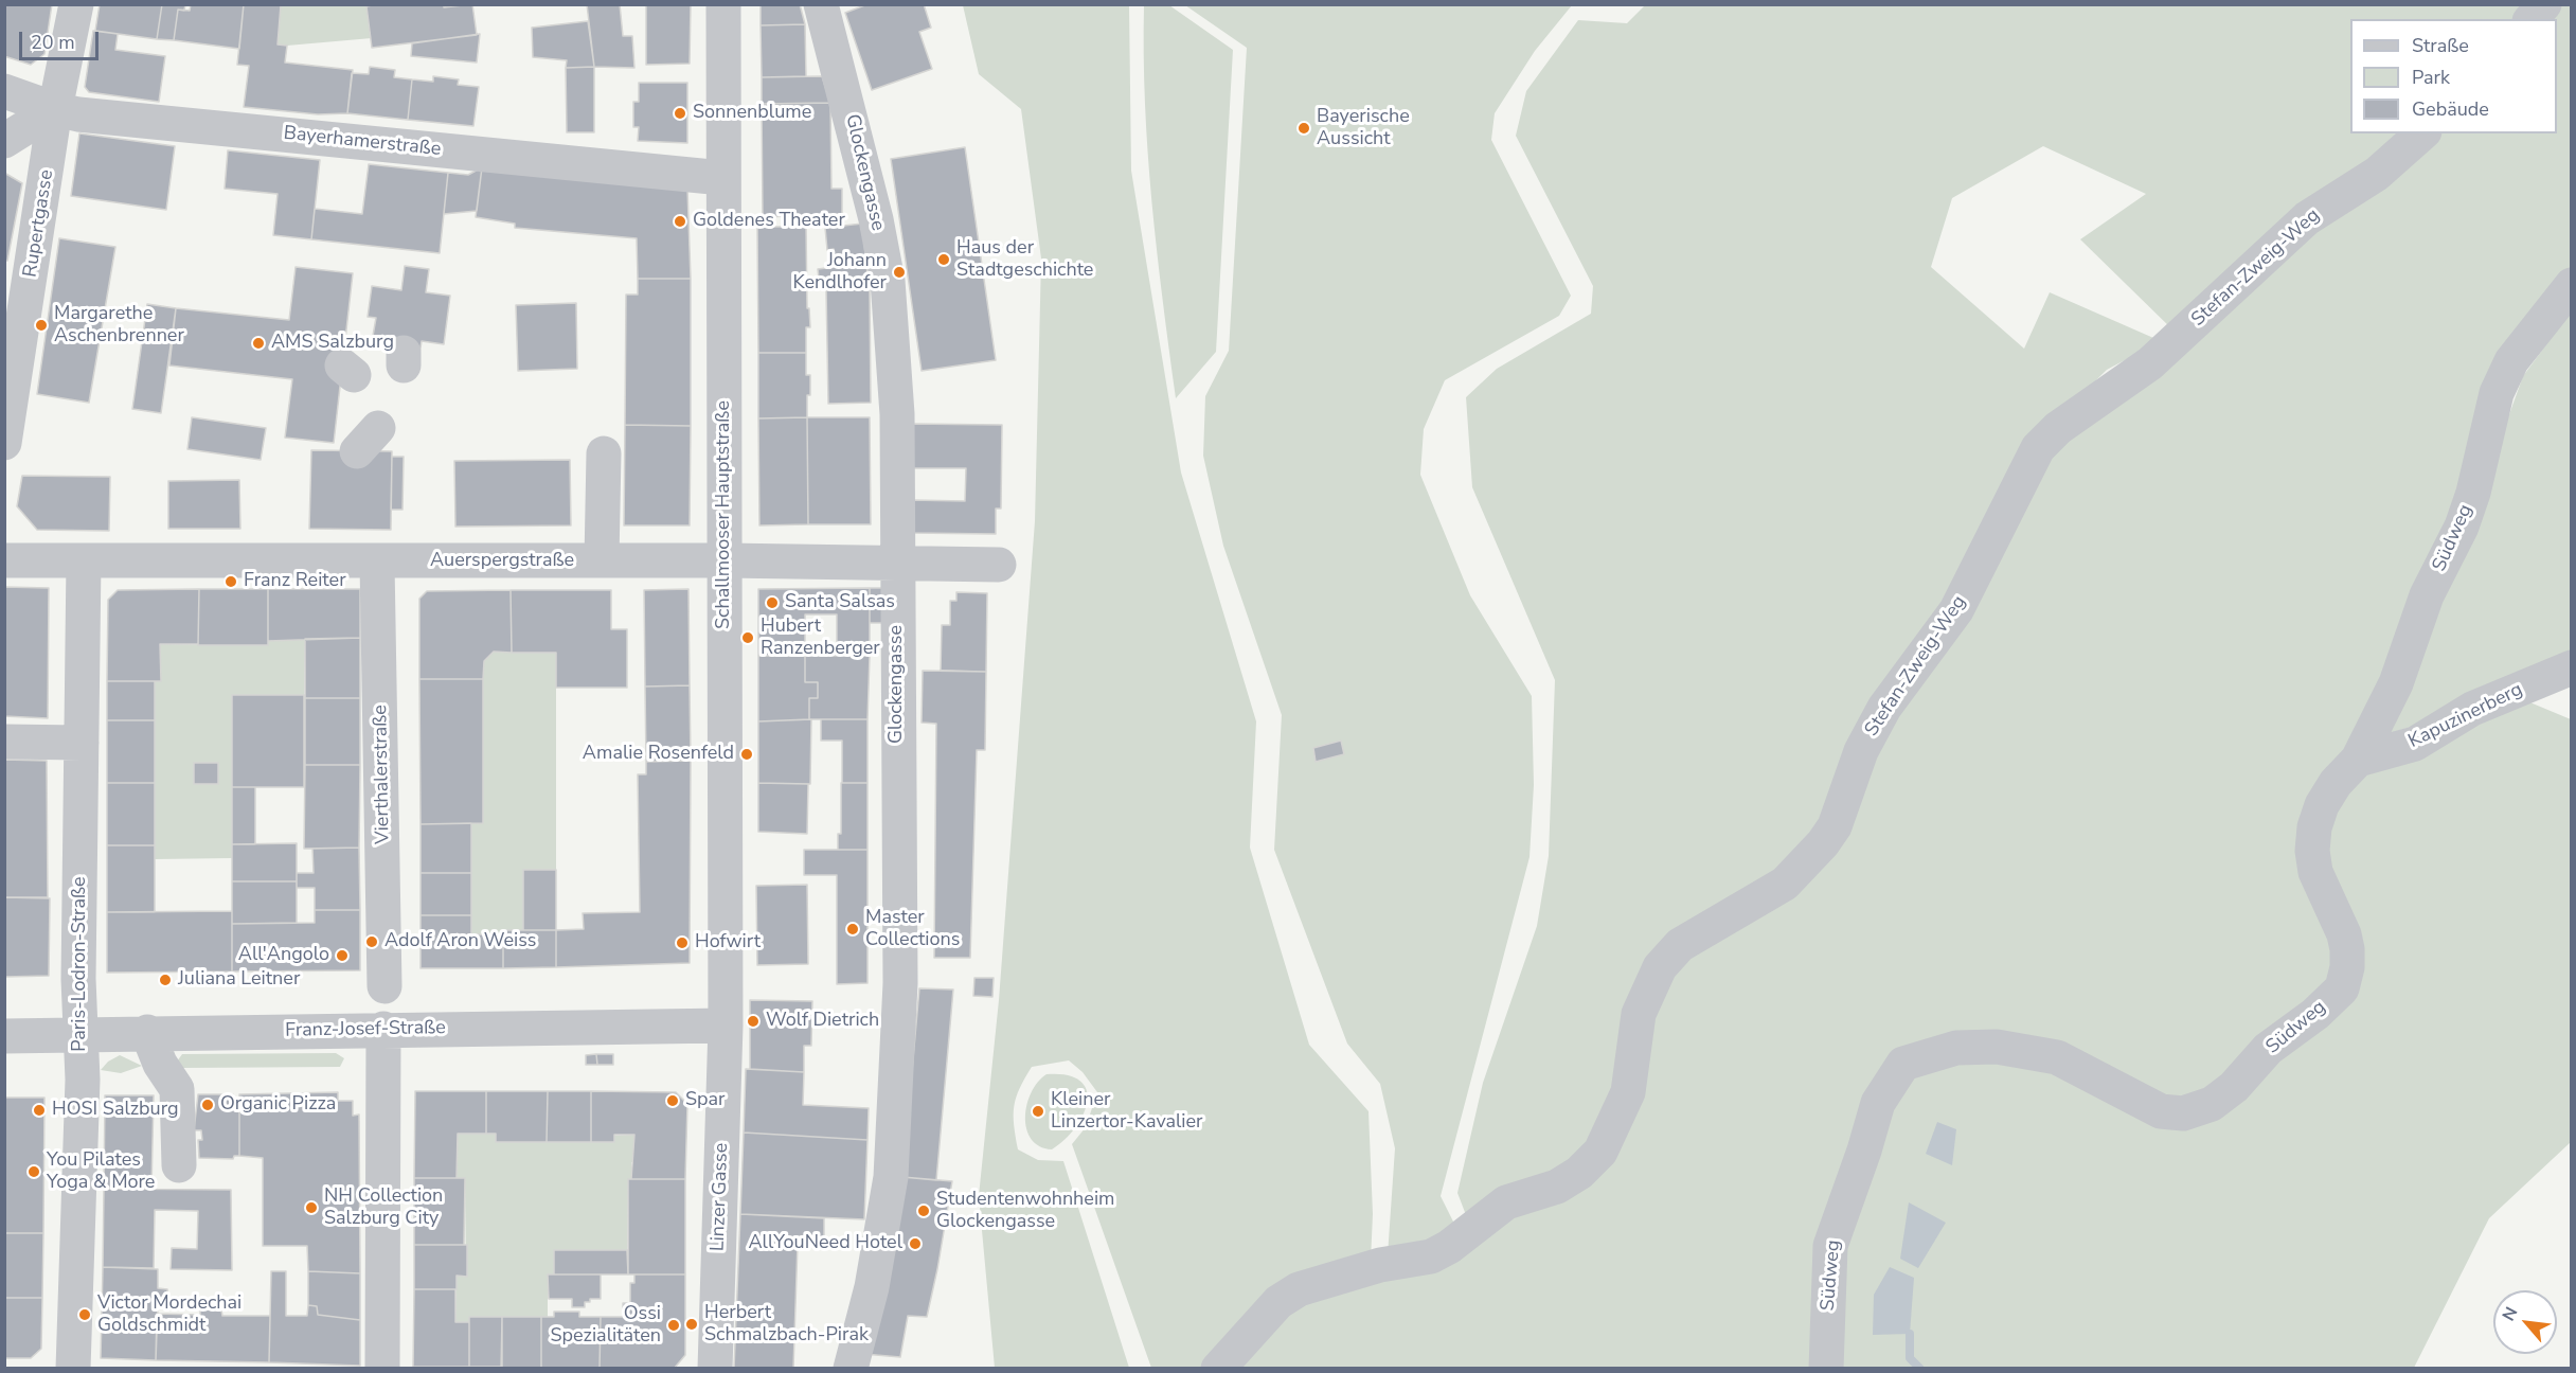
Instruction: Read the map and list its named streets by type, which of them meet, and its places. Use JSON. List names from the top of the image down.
{
  "streets": {
    "street": [
      "Bayerhamerstraße",
      "Glockengasse",
      "Rupertgasse",
      "Stefan-Zweig-Weg",
      "Schallmooser Hauptstraße",
      "Südweg",
      "Auerspergstraße",
      "Kapuzinerberg",
      "Vierthalerstraße",
      "Paris-Lodron-Straße",
      "Franz-Josef-Straße",
      "Linzer Gasse"
    ]
  },
  "crossings": [
    ["Bayerhamerstraße", "Rupertgasse"],
    ["Bayerhamerstraße", "Schallmooser Hauptstraße"],
    ["Glockengasse", "Auerspergstraße"],
    ["Schallmooser Hauptstraße", "Auerspergstraße"],
    ["Schallmooser Hauptstraße", "Franz-Josef-Straße"],
    ["Schallmooser Hauptstraße", "Linzer Gasse"],
    ["Südweg", "Kapuzinerberg"],
    ["Auerspergstraße", "Vierthalerstraße"],
    ["Auerspergstraße", "Paris-Lodron-Straße"],
    ["Paris-Lodron-Straße", "Franz-Josef-Straße"],
    ["Franz-Josef-Straße", "Linzer Gasse"]
  ],
  "places": [
    "Sonnenblume",
    "Bayerische Aussicht",
    "Goldenes Theater",
    "Haus der Stadtgeschichte",
    "Johann Kendlhofer",
    "Margarethe Aschenbrenner",
    "AMS Salzburg",
    "Franz Reiter",
    "Santa Salsas",
    "Hubert Ranzenberger",
    "Amalie Rosenfeld",
    "Master Collections",
    "Adolf Aron Weiss",
    "Hofwirt",
    "All'Angolo",
    "Juliana Leitner",
    "Wolf Dietrich",
    "Spar",
    "Organic Pizza",
    "HOSI Salzburg",
    "Kleiner Linzertor-Kavalier",
    "You Pilates Yoga & More",
    "NH Collection Salzburg City",
    "Studentenwohnheim Glockengasse",
    "AllYouNeed Hotel",
    "Victor Mordechai Goldschmidt",
    "Herbert Schmalzbach-Pirak",
    "Ossi Spezialitäten"
  ],
  "legend": ["Straße", "Park", "Gebäude"],
  "scale_bar": "20 m",
  "north": "top left"
}
